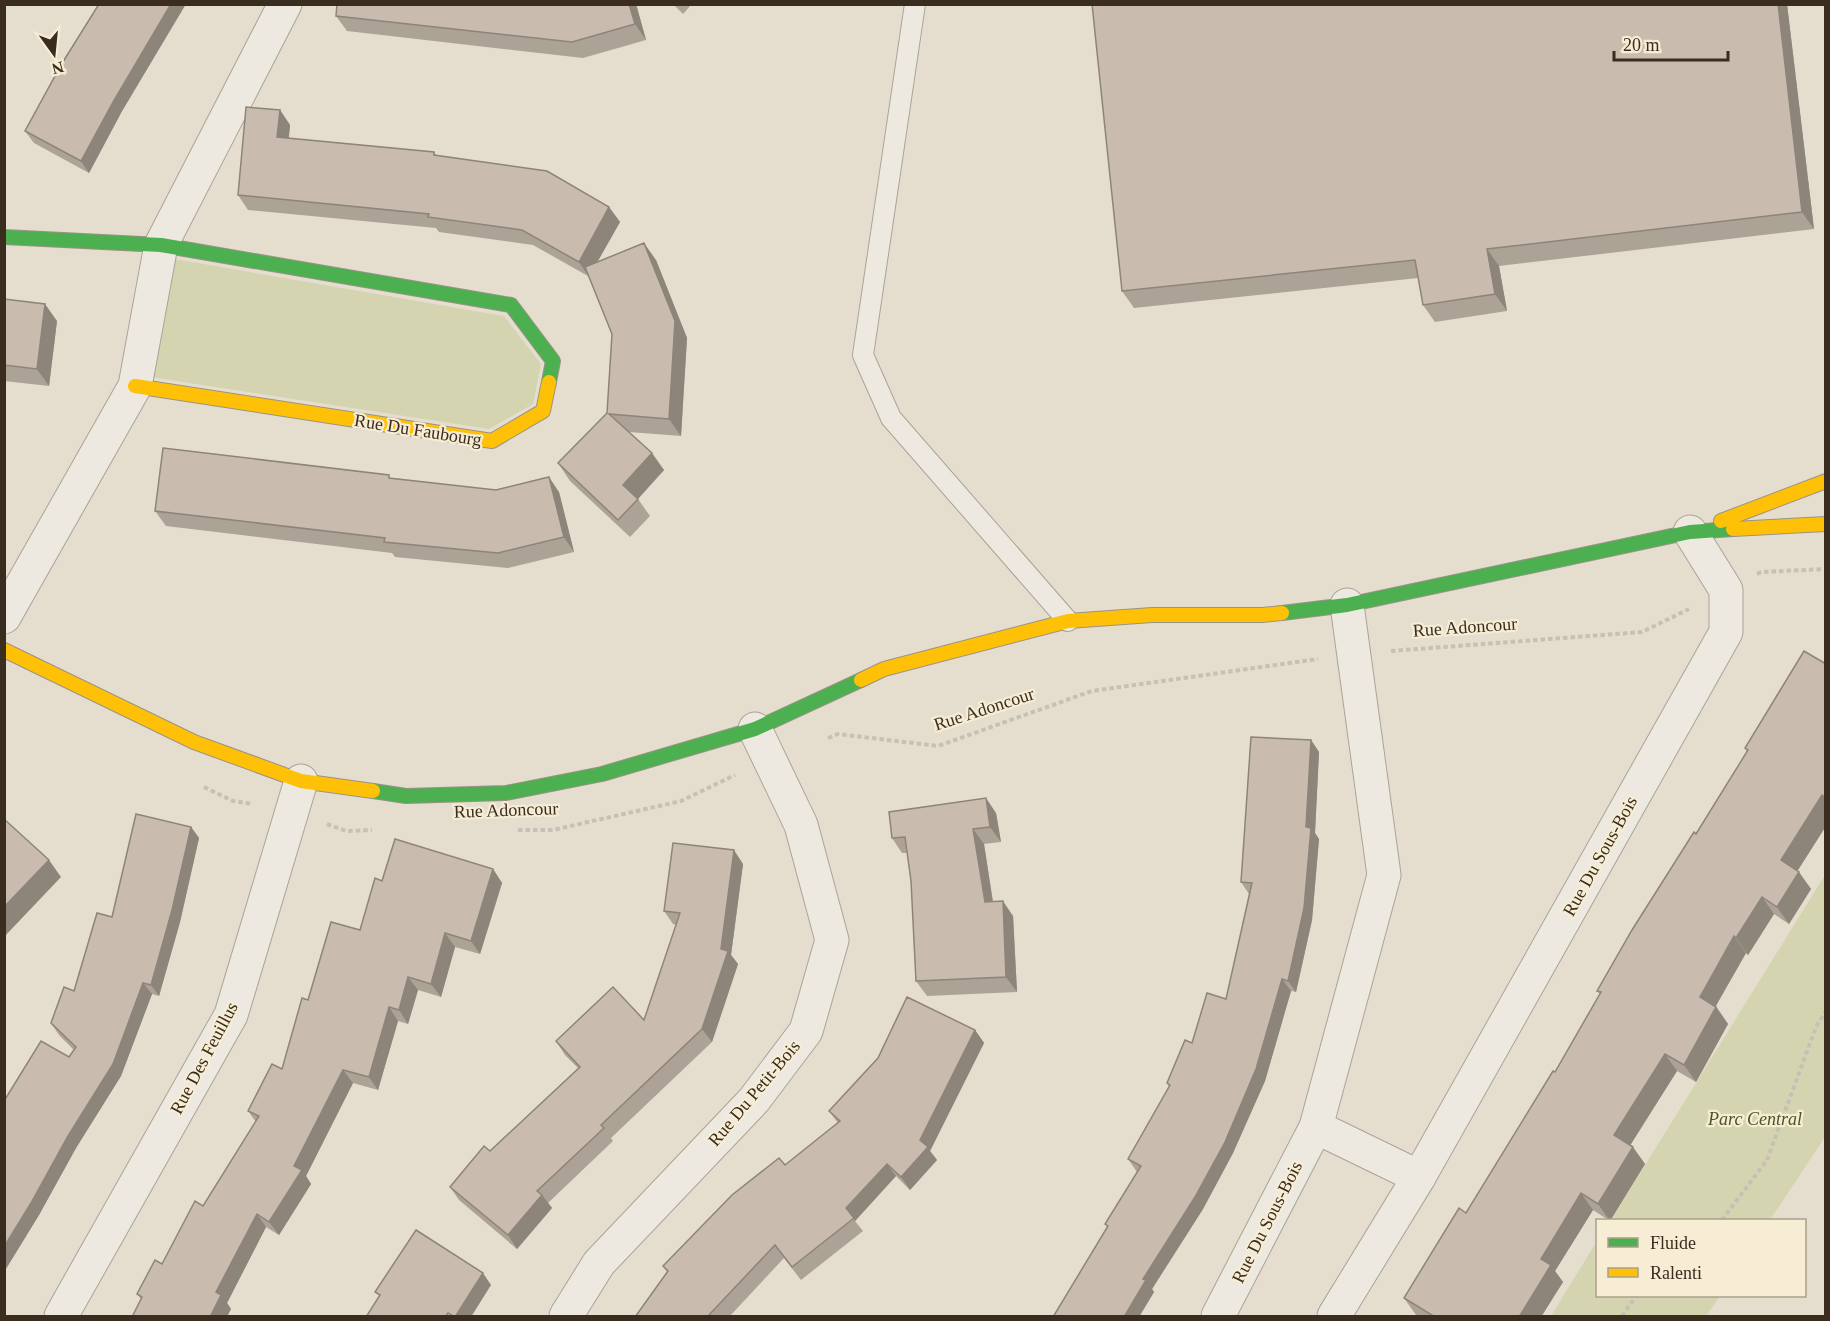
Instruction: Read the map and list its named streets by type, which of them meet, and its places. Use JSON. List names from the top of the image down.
{
  "streets": {
    "street": [
      "Rue Du Faubourg",
      "Rue Adoncour",
      "Rue Du Sous-Bois",
      "Rue Des Feuillus",
      "Rue Du Petit-Bois"
    ]
  },
  "crossings": [
    ["Rue Adoncour", "Rue Du Sous-Bois"],
    ["Rue Adoncour", "Rue Des Feuillus"],
    ["Rue Adoncour", "Rue Du Petit-Bois"]
  ],
  "parks": ["Parc Central"],
  "legend": ["Fluide", "Ralenti"],
  "scale_bar": "20 m",
  "north": "bottom"
}
